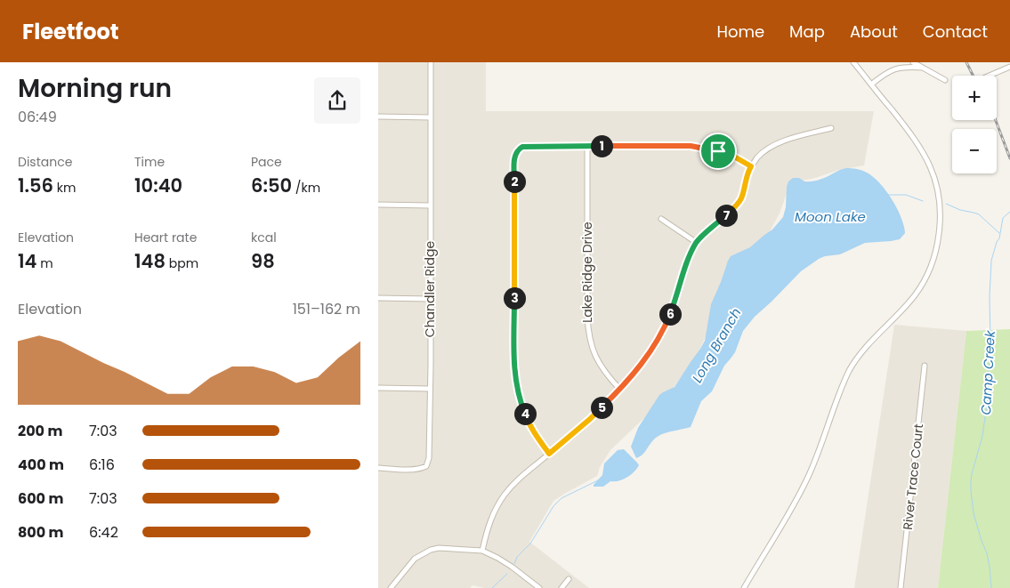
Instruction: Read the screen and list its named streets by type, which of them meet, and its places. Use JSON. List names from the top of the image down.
{
  "streets": {
    "street": ["Lake Ridge Drive", "Chandler Ridge", "River Trace Court"]
  },
  "water": ["Moon Lake", "Long Branch", "Camp Creek"],
  "page": {
    "header": "Fleetfoot",
    "nav": [
      "Home",
      "Map",
      "About",
      "Contact"
    ],
    "heading": ["Morning run", "06:49"],
    "map_buttons": ["+", "−"],
    "pins": [
      "1",
      "2",
      "7",
      "3",
      "6",
      "5",
      "4"
    ],
    "stats": [
      ["Distance", "1.56 km"],
      ["Time", "10:40"],
      ["Pace", "6:50 /km"],
      ["Elevation", "14 m"],
      ["Heart rate", "148 bpm"],
      ["kcal", "98"]
    ],
    "chart": ["Elevation", "151–162 m"],
    "list": [
      {
        "name": "200 m",
        "note": "7:03"
      },
      {
        "name": "400 m",
        "note": "6:16"
      },
      {
        "name": "600 m",
        "note": "7:03"
      },
      {
        "name": "800 m",
        "note": "6:42"
      }
    ]
  }
}
